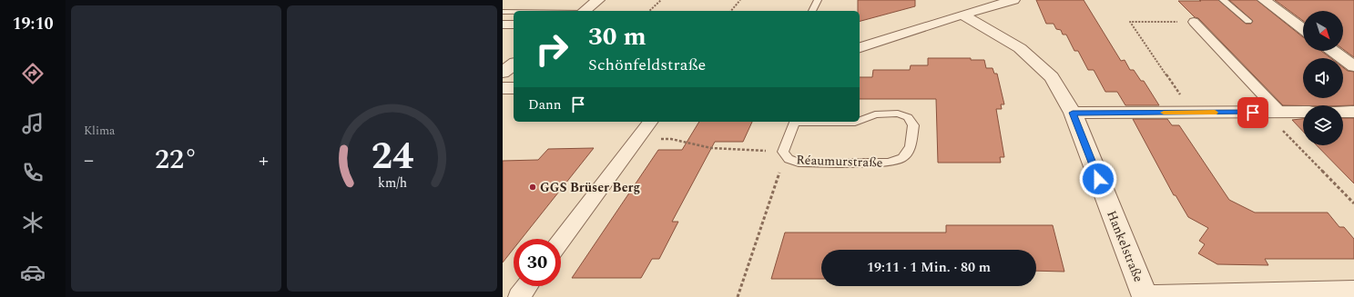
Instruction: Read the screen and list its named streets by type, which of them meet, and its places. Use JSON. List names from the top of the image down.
{
  "streets": {
    "street": ["Hankelstraße"],
    "lane": ["Réaumurstraße"]
  },
  "places": ["GGS Brüser Berg"],
  "north": "bottom right",
  "page": {
    "tabs": "19:10",
    "tile": "Klima",
    "turn": ["30 m", "Schönfeldstraße"],
    "then": "Dann",
    "heat": ["−", "22°", "+"],
    "limit": "30",
    "trip": "19:11 · 1 Min. · 80 m",
    "gauge": ["24", "km/h"]
  }
}
